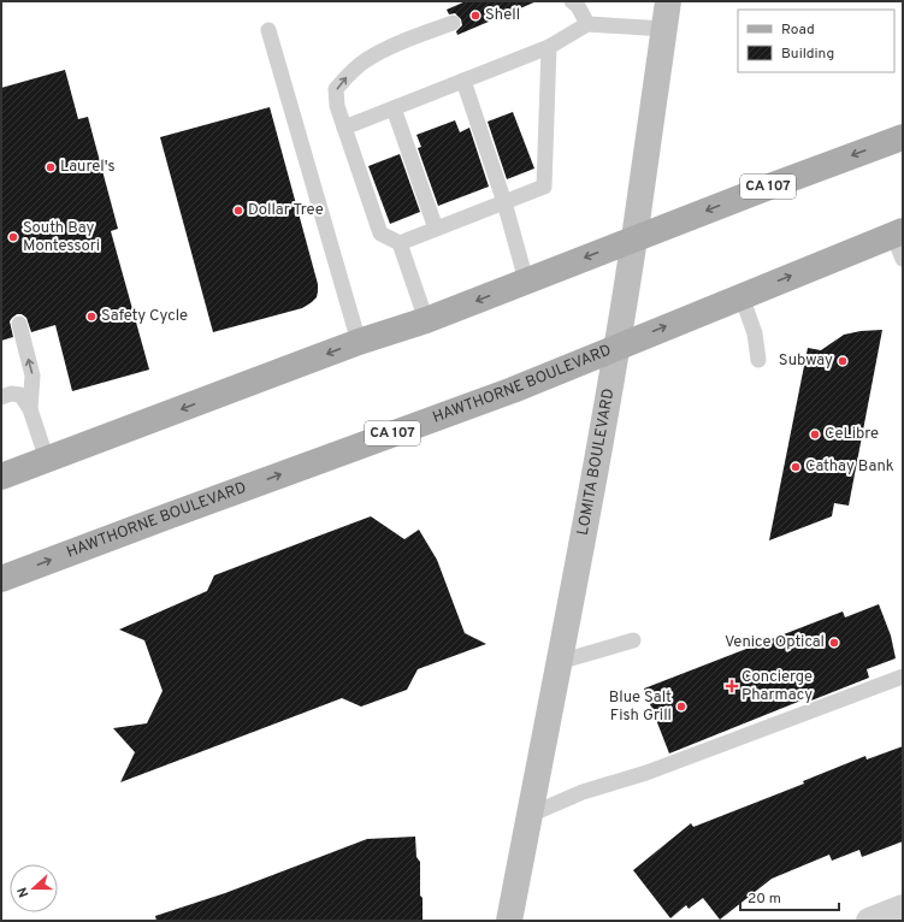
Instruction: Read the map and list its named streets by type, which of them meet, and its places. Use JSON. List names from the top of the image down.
{
  "streets": {
    "main road": ["CA 107", "HAWTHORNE BOULEVARD", "LOMITA BOULEVARD"]
  },
  "crossings": [
    ["CA 107", "LOMITA BOULEVARD"],
    ["HAWTHORNE BOULEVARD", "LOMITA BOULEVARD"]
  ],
  "places": {
    "other": [
      "Shell",
      "Laurel's",
      "Dollar Tree",
      "South Bay Montessori",
      "Safety Cycle",
      "Subway",
      "CeLibre",
      "Cathay Bank",
      "Venice Optical",
      "Blue Salt Fish Grill"
    ],
    "health": ["Concierge Pharmacy"]
  },
  "legend": ["Road", "Building"],
  "scale_bar": "20 m",
  "north": "left"
}
